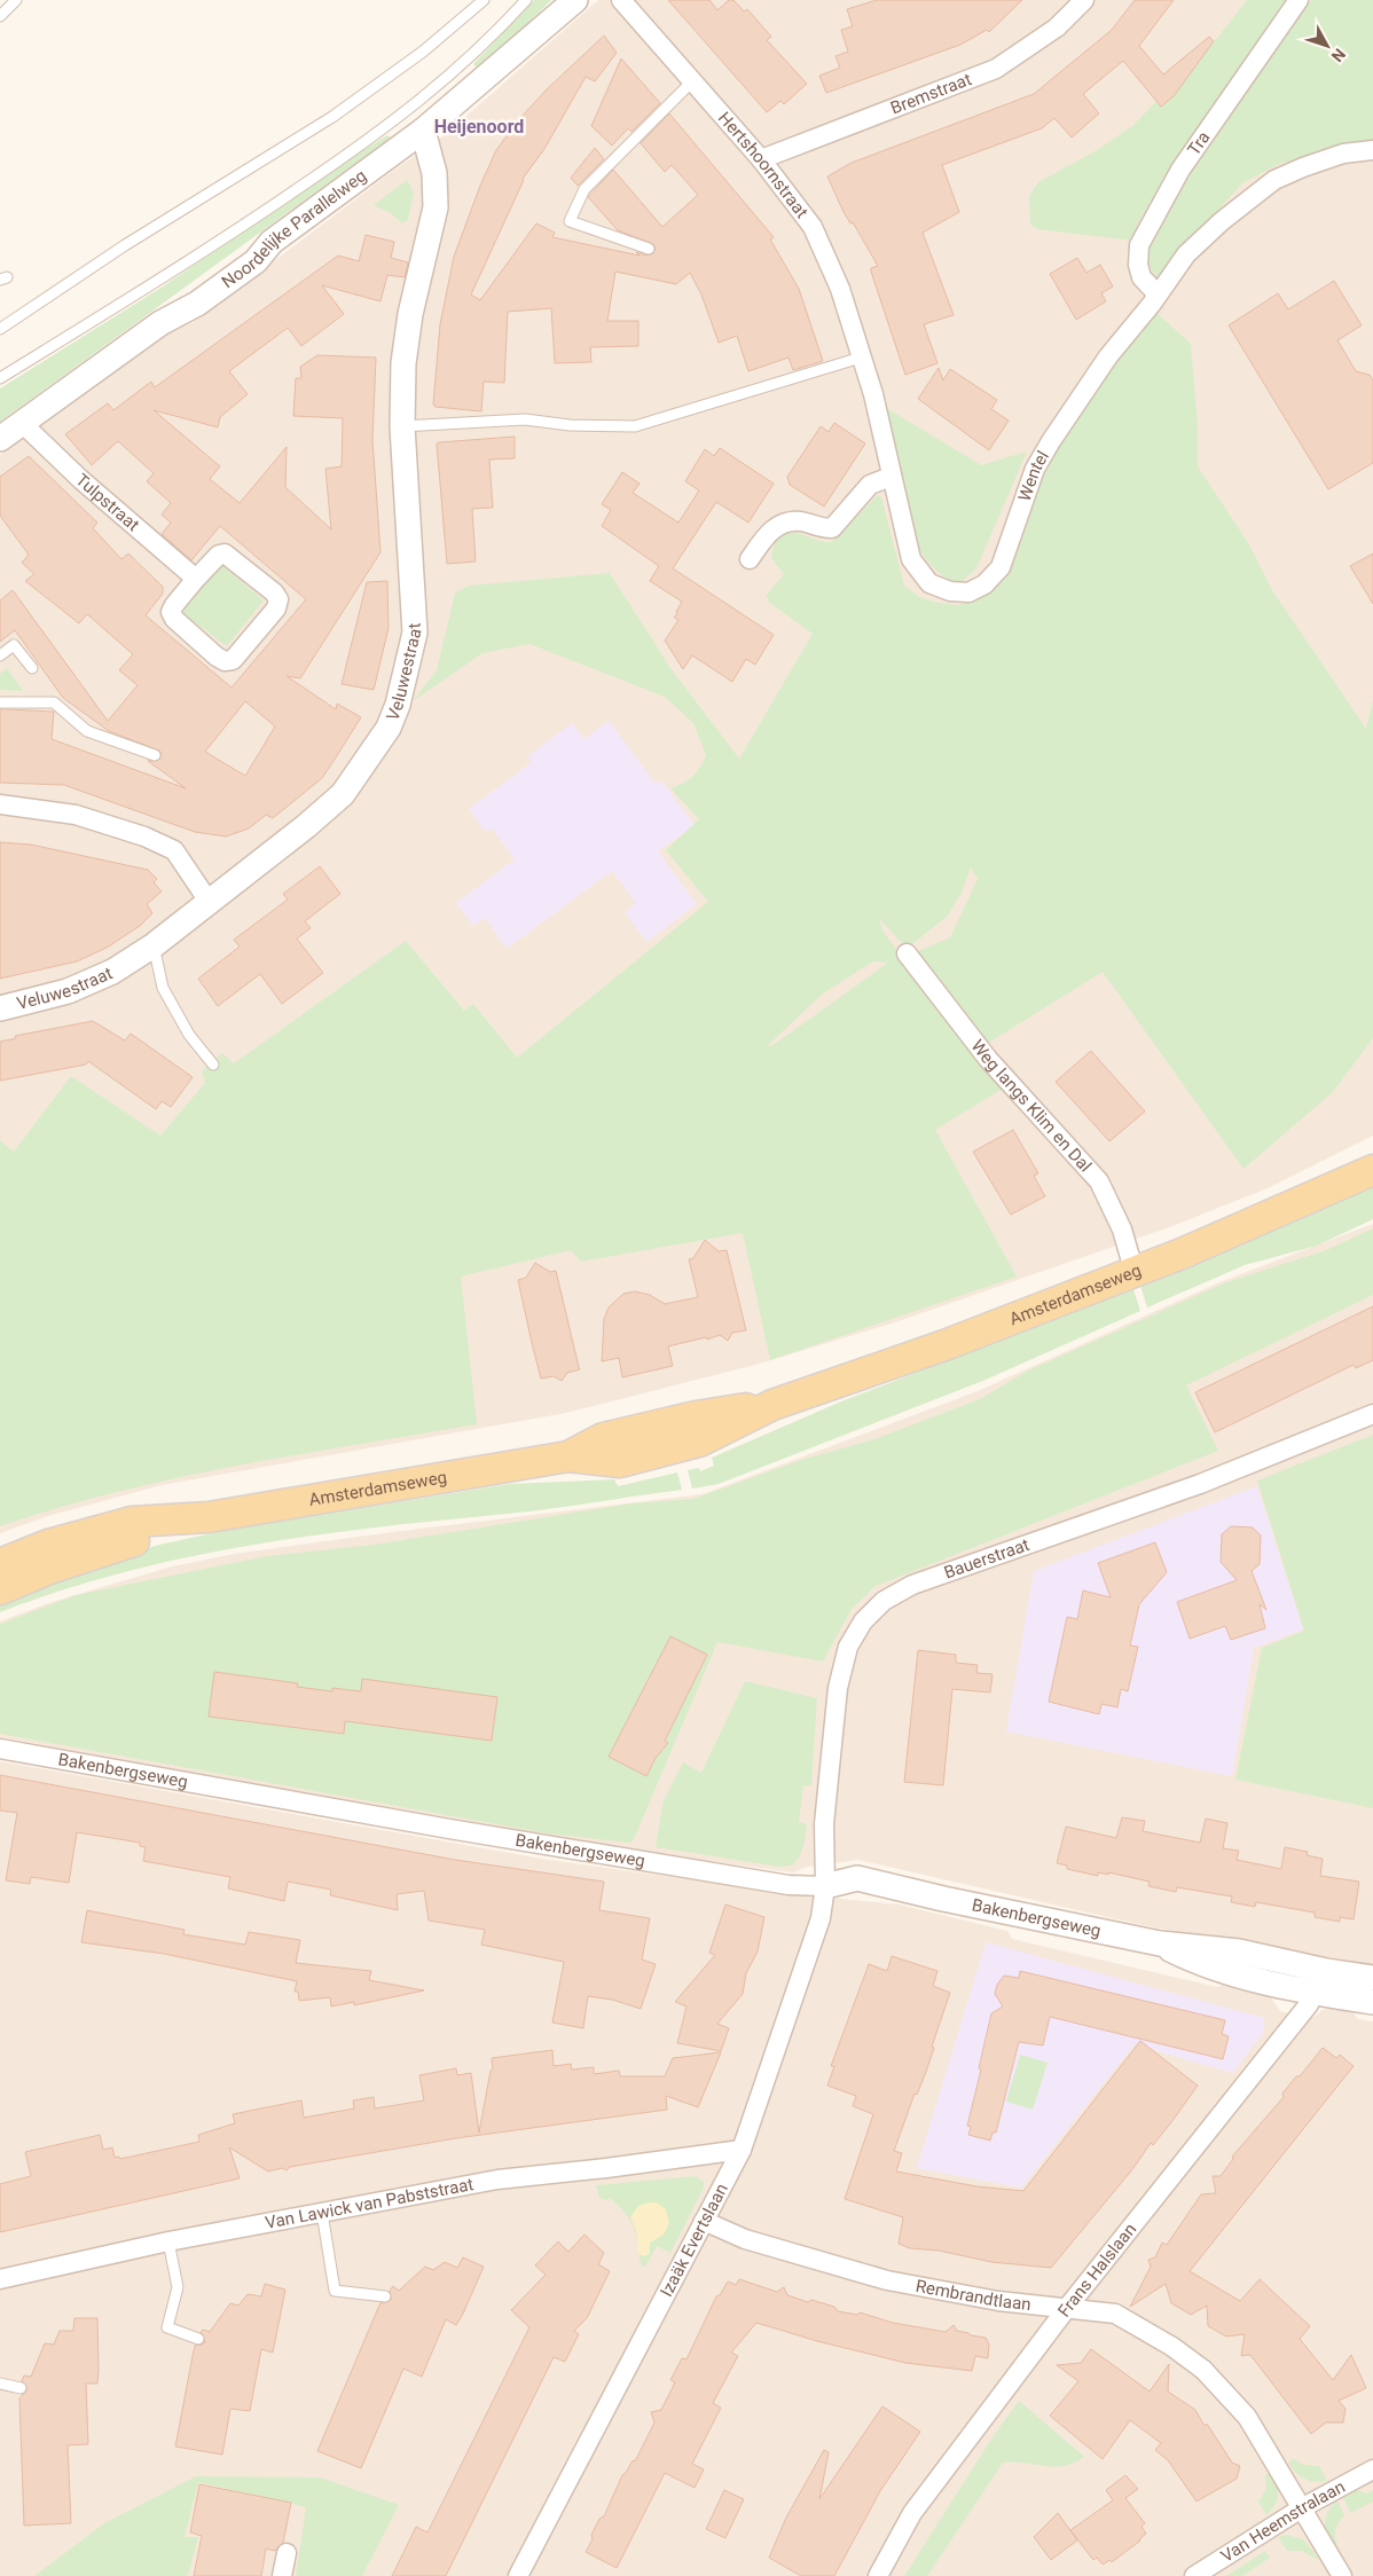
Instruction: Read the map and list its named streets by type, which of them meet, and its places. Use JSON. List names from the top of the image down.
{
  "streets": {
    "main road": ["Amsterdamseweg"],
    "street": [
      "Bremstraat",
      "Tra",
      "Hertshoornstraat",
      "Noordelijke Parallelweg",
      "Wentel",
      "Tulpstraat",
      "Veluwestraat",
      "Weg langs Klim en Dal",
      "Bauerstraat",
      "Bakenbergseweg",
      "Van Lawick van Pabststraat",
      "Izaäk Evertslaan",
      "Frans Halslaan",
      "Rembrandtlaan",
      "Van Heemstralaan"
    ]
  },
  "crossings": [
    ["Bremstraat", "Hertshoornstraat"],
    ["Tra", "Wentel"],
    ["Hertshoornstraat", "Wentel"],
    ["Noordelijke Parallelweg", "Tulpstraat"],
    ["Noordelijke Parallelweg", "Veluwestraat"],
    ["Weg langs Klim en Dal", "Amsterdamseweg"],
    ["Bauerstraat", "Bakenbergseweg"],
    ["Bauerstraat", "Izaäk Evertslaan"],
    ["Bakenbergseweg", "Izaäk Evertslaan"],
    ["Bakenbergseweg", "Frans Halslaan"],
    ["Van Lawick van Pabststraat", "Izaäk Evertslaan"],
    ["Izaäk Evertslaan", "Rembrandtlaan"],
    ["Frans Halslaan", "Rembrandtlaan"],
    ["Rembrandtlaan", "Van Heemstralaan"]
  ],
  "districts": ["Heijenoord"],
  "north": "bottom right"
}
